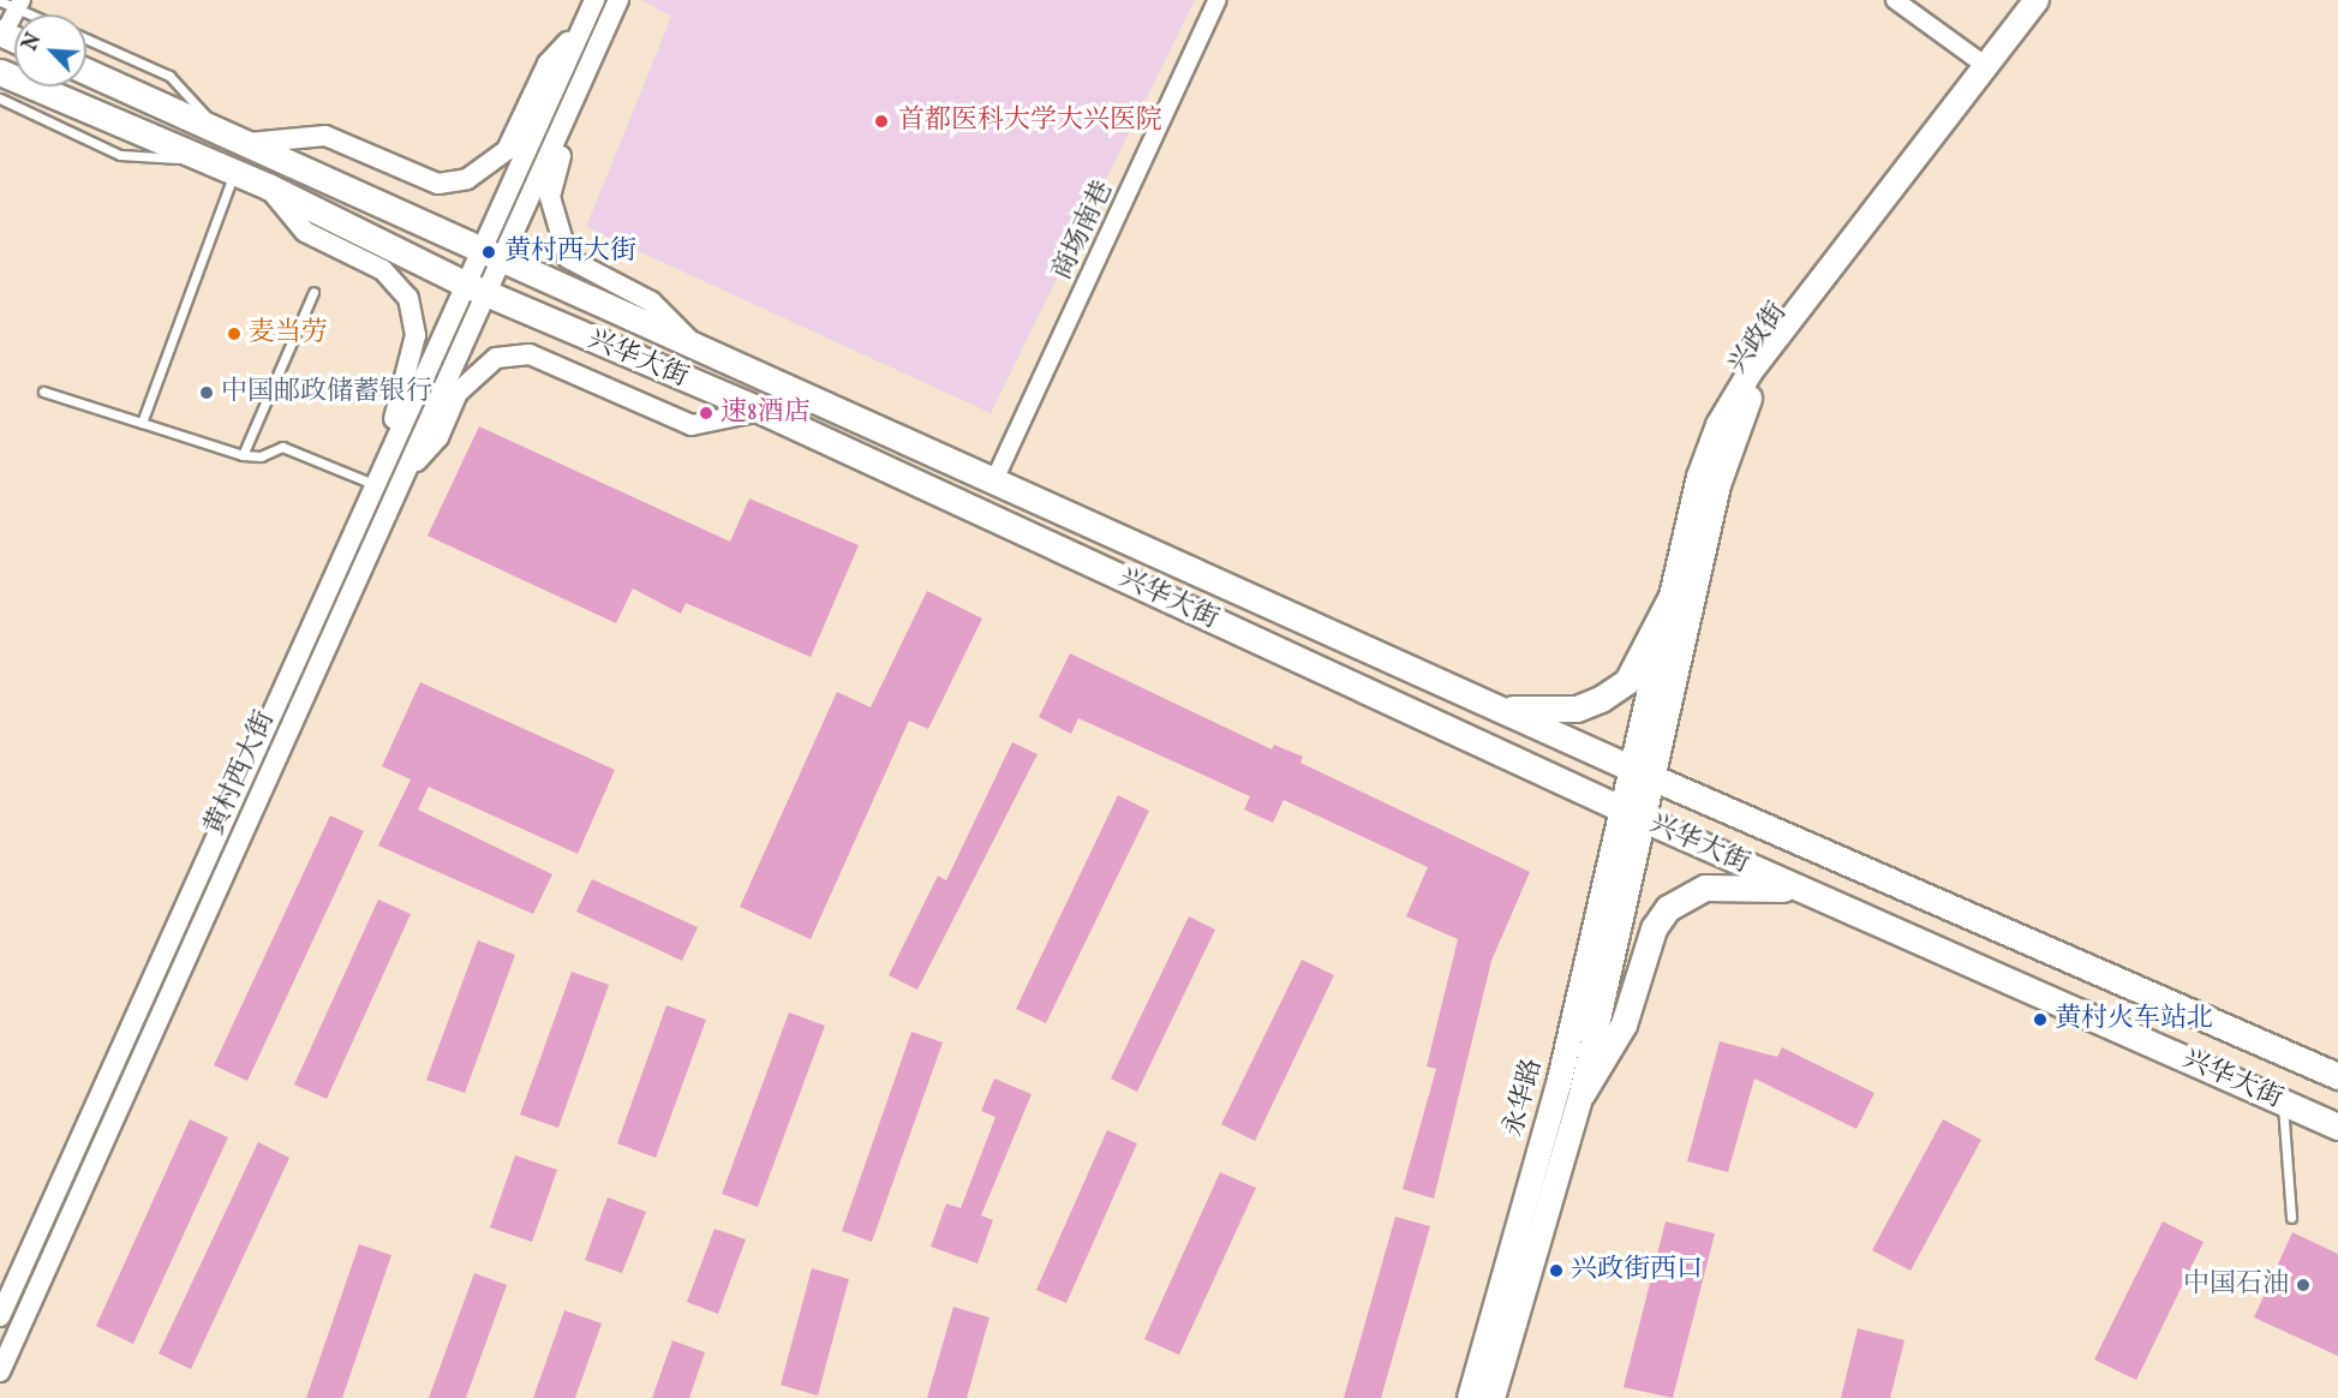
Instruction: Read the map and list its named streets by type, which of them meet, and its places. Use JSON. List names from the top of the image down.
{
  "streets": {
    "main road": ["兴政街", "兴华大街", "永华路"],
    "street": ["商场南巷", "黄村西大街"]
  },
  "crossings": [
    ["商场南巷", "兴华大街"],
    ["兴政街", "兴华大街"],
    ["兴政街", "永华路"],
    ["兴华大街", "黄村西大街"],
    ["兴华大街", "永华路"]
  ],
  "places": [
    "首都医科大学大兴医院",
    "黄村西大街",
    "麦当劳",
    "中国邮政储蓄银行",
    "速8酒店",
    "黄村火车站北",
    "兴政街西口",
    "中国石油"
  ],
  "north": "top left"
}
